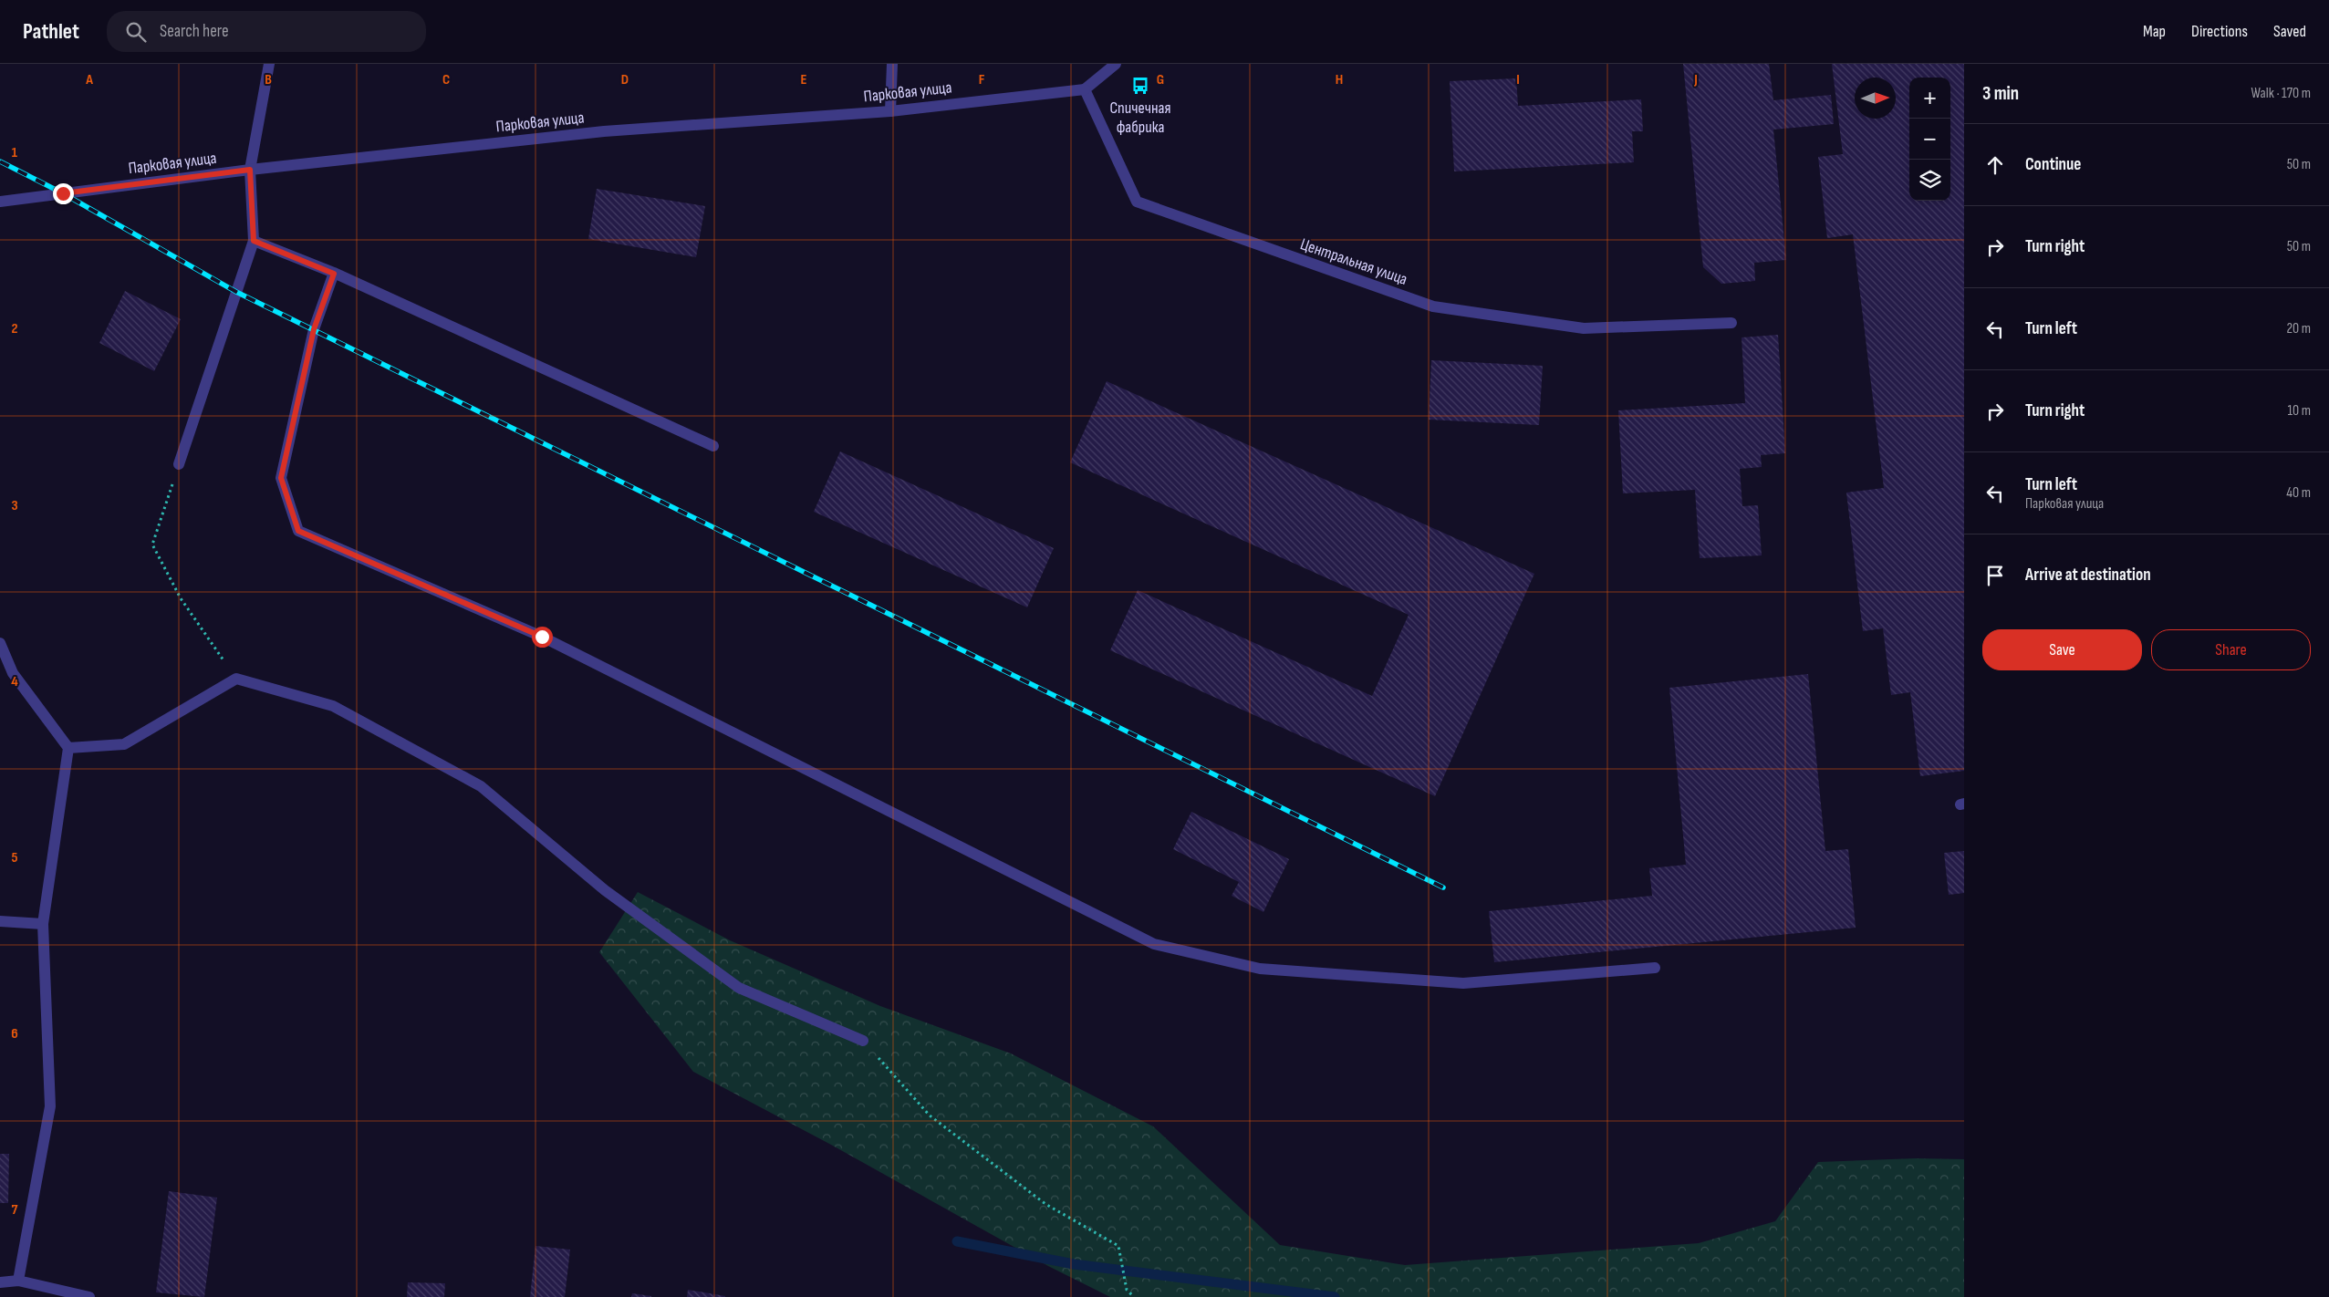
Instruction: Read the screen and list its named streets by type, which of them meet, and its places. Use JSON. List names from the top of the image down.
{
  "streets": {
    "street": ["Парковая улица", "Центральная улица"]
  },
  "crossings": [
    ["Парковая улица", "Центральная улица"]
  ],
  "places": {
    "bus stop": ["Спичечная фабрика"]
  },
  "north": "right",
  "page": {
    "header": "Pathlet",
    "search": "Search here",
    "nav": ["Map", "Directions", "Saved"],
    "heading": ["3 min", "Walk · 170 m"],
    "map_buttons": ["+", "−"],
    "list": [
      ["Continue", "50 m"],
      ["Turn right", "50 m"],
      ["Turn left", "20 m"],
      ["Turn right", "10 m"],
      ["Turn left", "Парковая улица", "40 m"],
      "Arrive at destination"
    ],
    "buttons": ["Save", "Share"]
  },
  "grid": {
    "columns": [
      "A",
      "B",
      "C",
      "D",
      "E",
      "F",
      "G",
      "H",
      "I",
      "J"
    ],
    "rows": [
      "1",
      "2",
      "3",
      "4",
      "5",
      "6",
      "7"
    ]
  }
}
